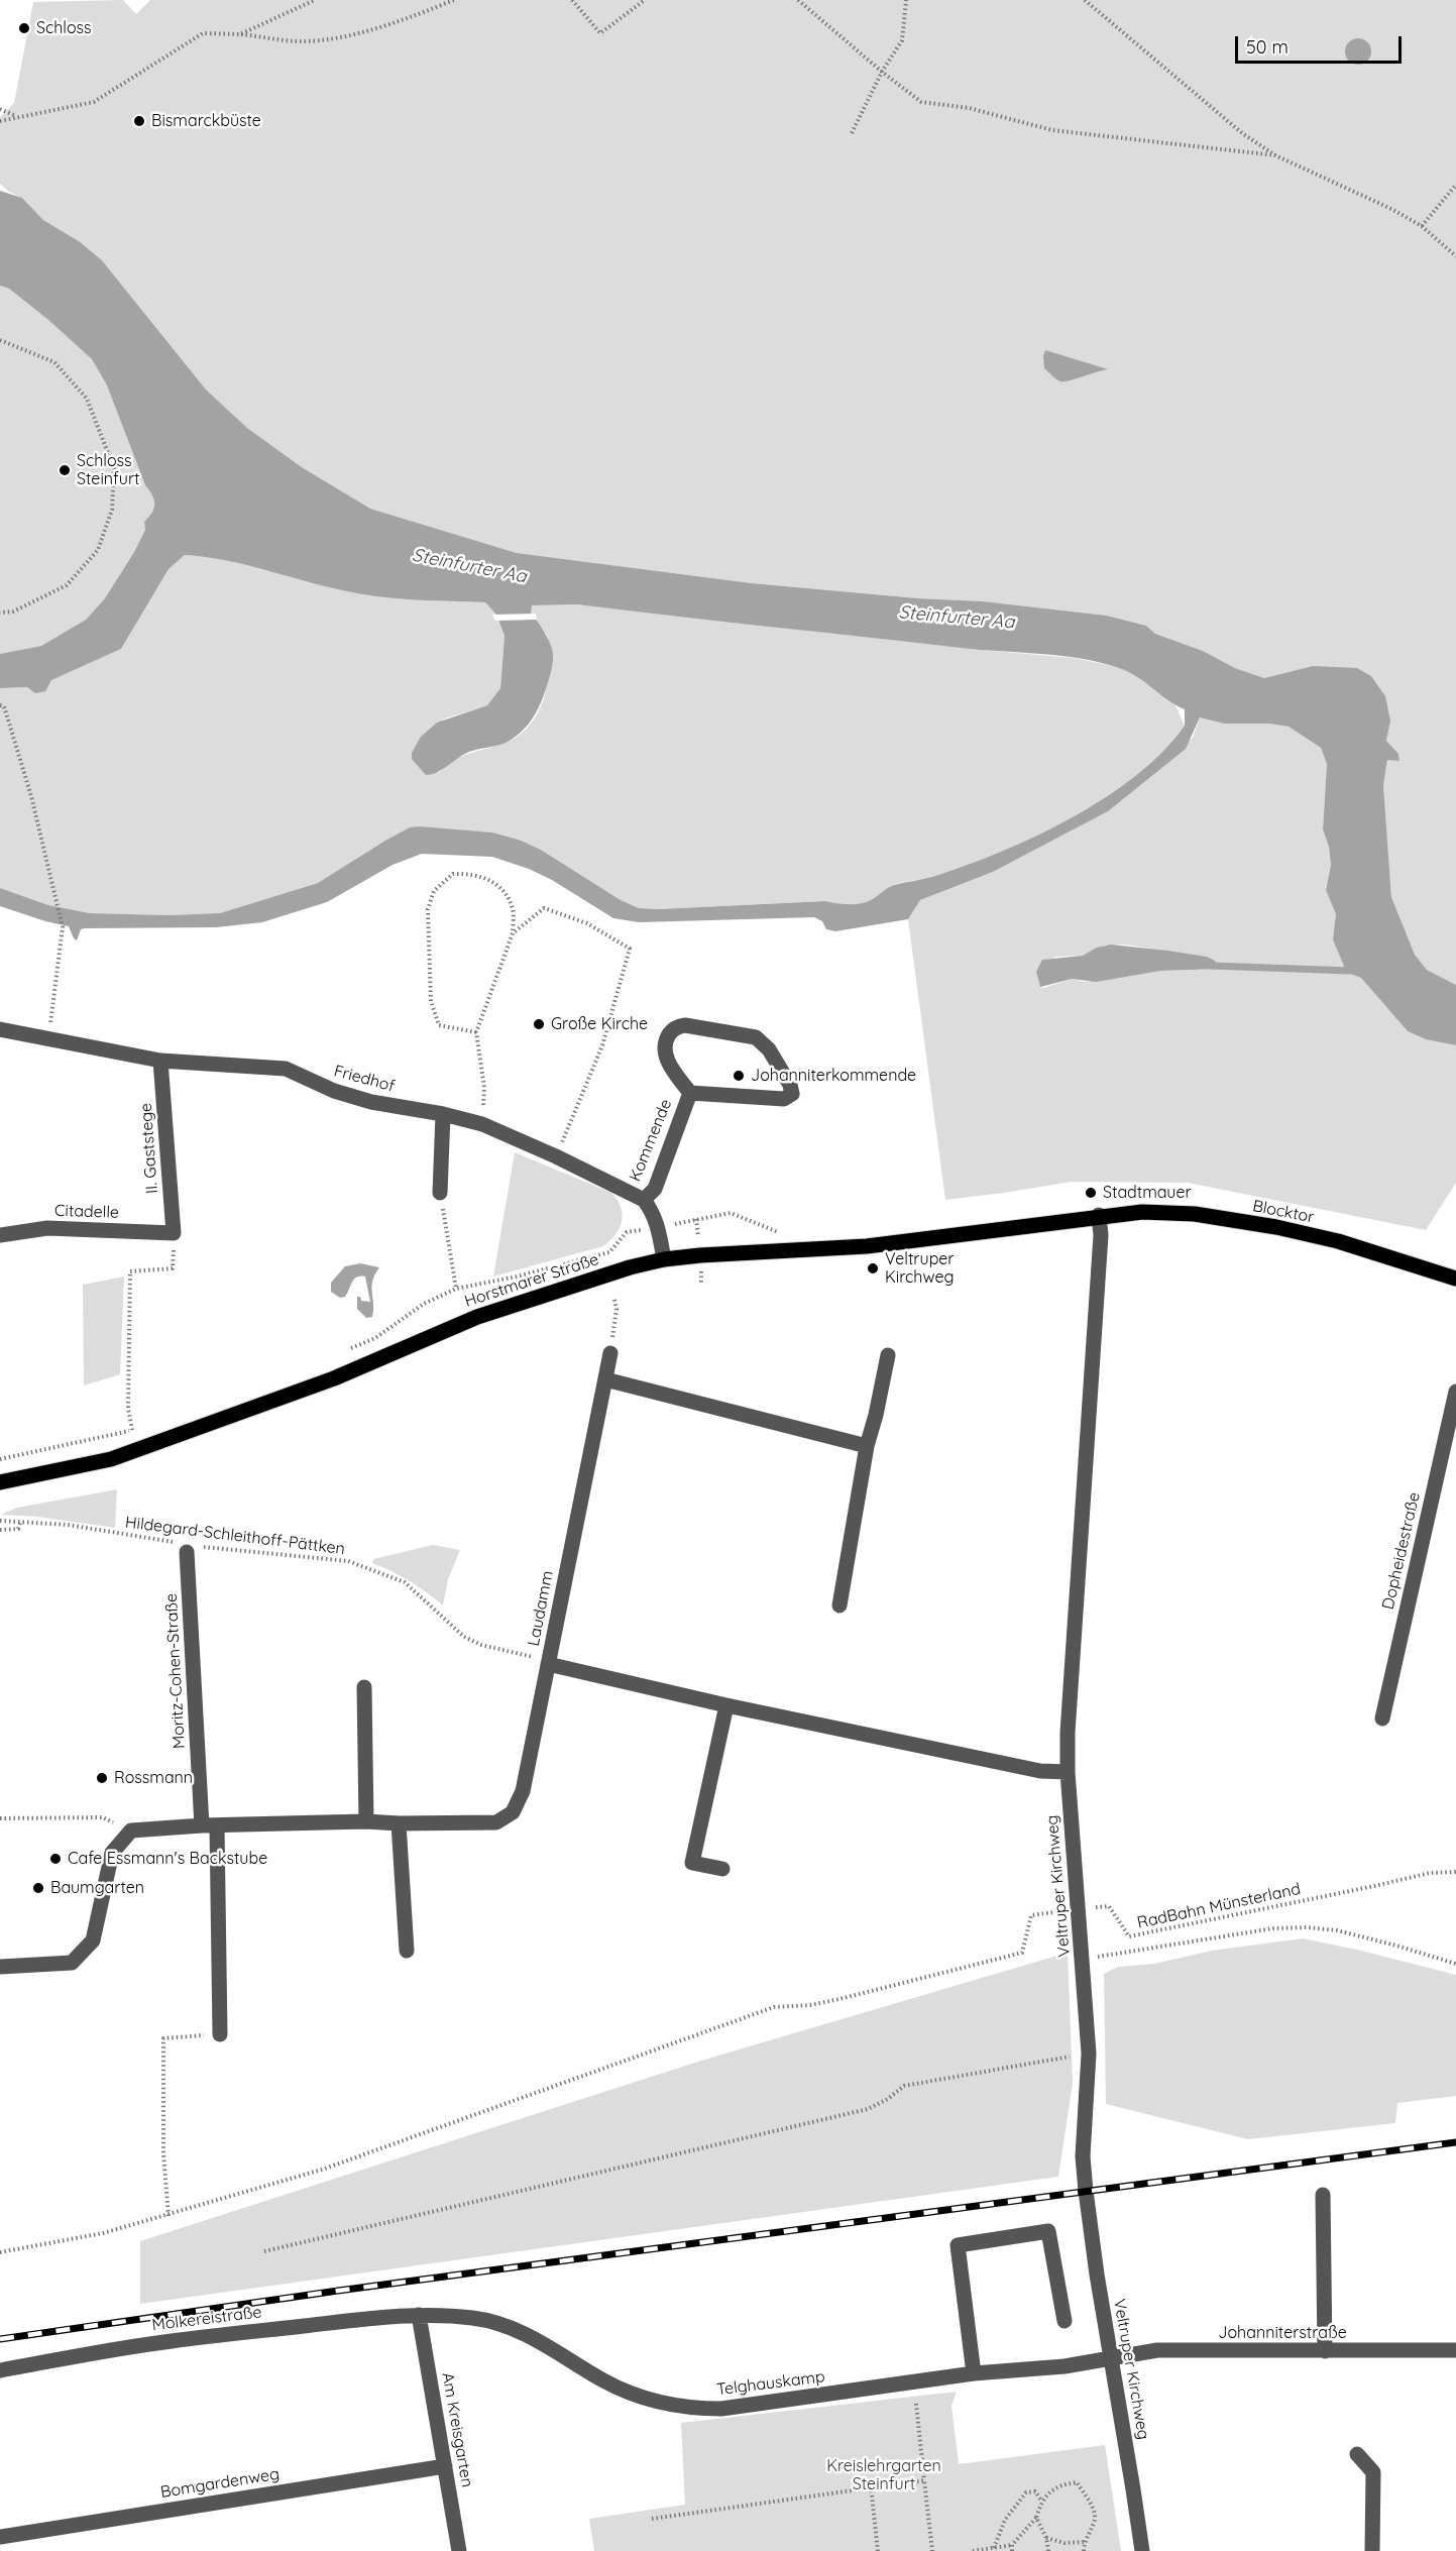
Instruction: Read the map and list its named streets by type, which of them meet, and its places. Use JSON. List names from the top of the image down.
{
  "streets": {
    "main road": ["Blocktor", "Horstmarer Straße"],
    "street": [
      "Friedhof",
      "Kommende",
      "II. Gaststege",
      "Citadelle",
      "Dopheidestraße",
      "Laudamm",
      "Moritz-Cohen-Straße",
      "Veltruper Kirchweg",
      "Molkereistraße",
      "Johanniterstraße",
      "Telghauskamp",
      "Am Kreisgarten",
      "Bomgardenweg"
    ],
    "path": ["Hildegard-Schleithoff-Pättken", "RadBahn Münsterland"]
  },
  "crossings": [
    ["Friedhof", "Kommende"],
    ["Friedhof", "II. Gaststege"],
    ["II. Gaststege", "Citadelle"],
    ["Blocktor", "Horstmarer Straße"],
    ["Blocktor", "Veltruper Kirchweg"],
    ["Horstmarer Straße", "Veltruper Kirchweg"],
    ["Hildegard-Schleithoff-Pättken", "Laudamm"],
    ["Hildegard-Schleithoff-Pättken", "Moritz-Cohen-Straße"],
    ["Laudamm", "Veltruper Kirchweg"],
    ["Veltruper Kirchweg", "RadBahn Münsterland"],
    ["Veltruper Kirchweg", "Johanniterstraße"],
    ["Veltruper Kirchweg", "Telghauskamp"],
    ["Molkereistraße", "Telghauskamp"],
    ["Molkereistraße", "Am Kreisgarten"],
    ["Johanniterstraße", "Telghauskamp"],
    ["Telghauskamp", "Am Kreisgarten"],
    ["Am Kreisgarten", "Bomgardenweg"]
  ],
  "water": ["Steinfurter Aa"],
  "parks": ["Kreislehrgarten Steinfurt"],
  "places": [
    "Schloss",
    "Bismarckbüste",
    "Schloss Steinfurt",
    "Große Kirche",
    "Johanniterkommende",
    "Stadtmauer",
    "Veltruper Kirchweg",
    "Rossmann",
    "Cafe Essmann's Backstube",
    "Baumgarten"
  ],
  "scale_bar": "50 m"
}
